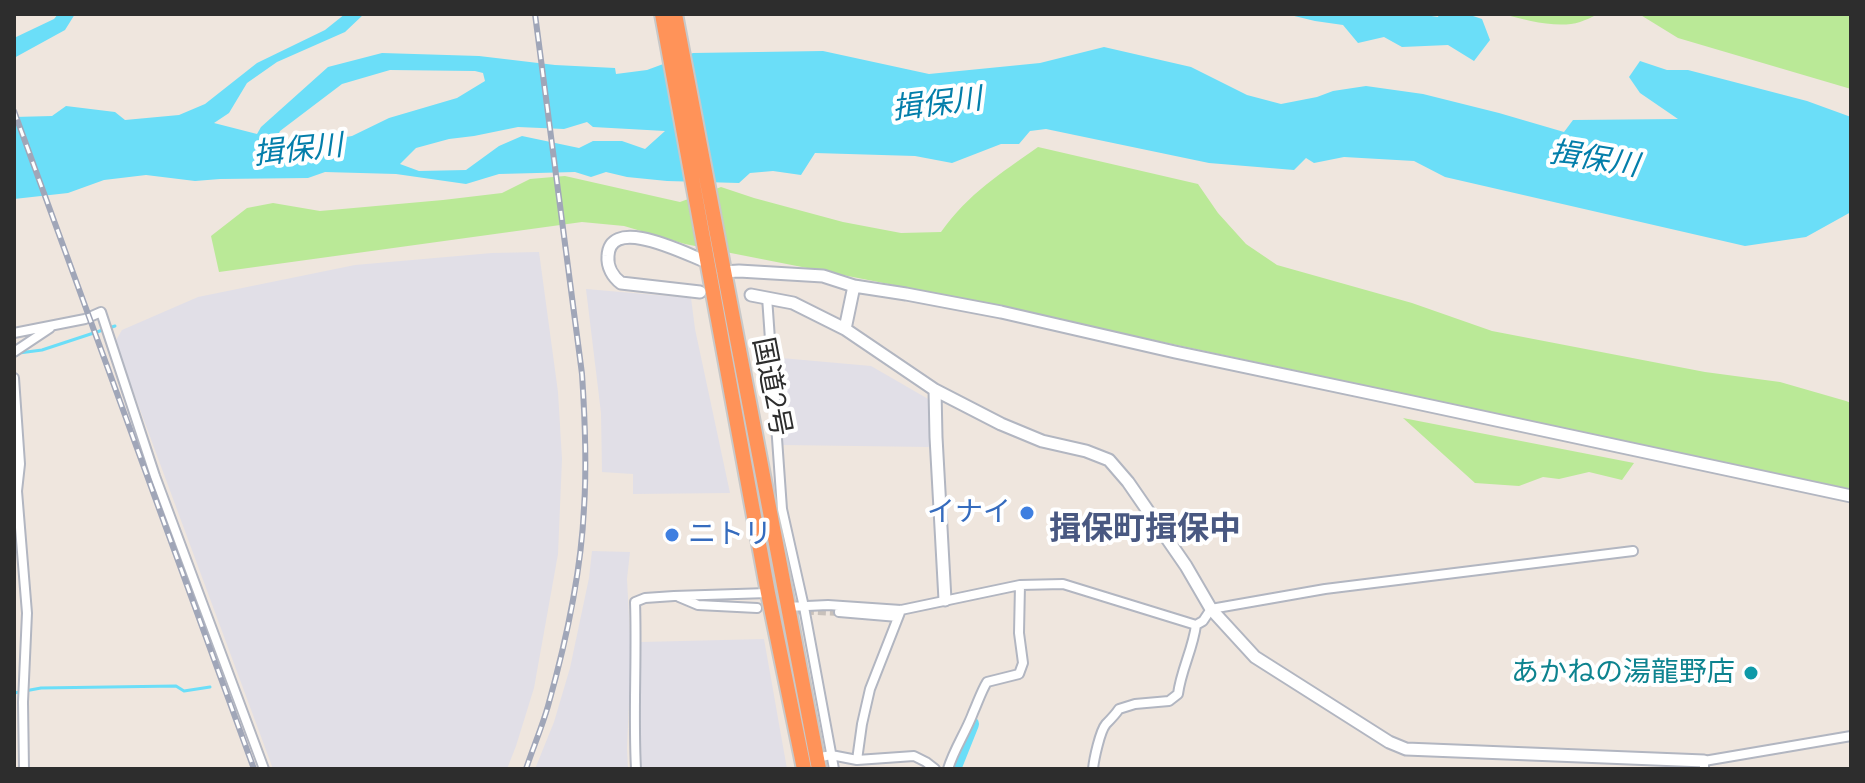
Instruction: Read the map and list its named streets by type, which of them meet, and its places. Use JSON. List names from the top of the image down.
{
  "streets": {
    "highway": ["国道2号"]
  },
  "districts": ["揖保町揖保中"],
  "water": ["揖保川"],
  "places": ["イナイ", "ニトリ", "あかねの湯龍野店"]
}
